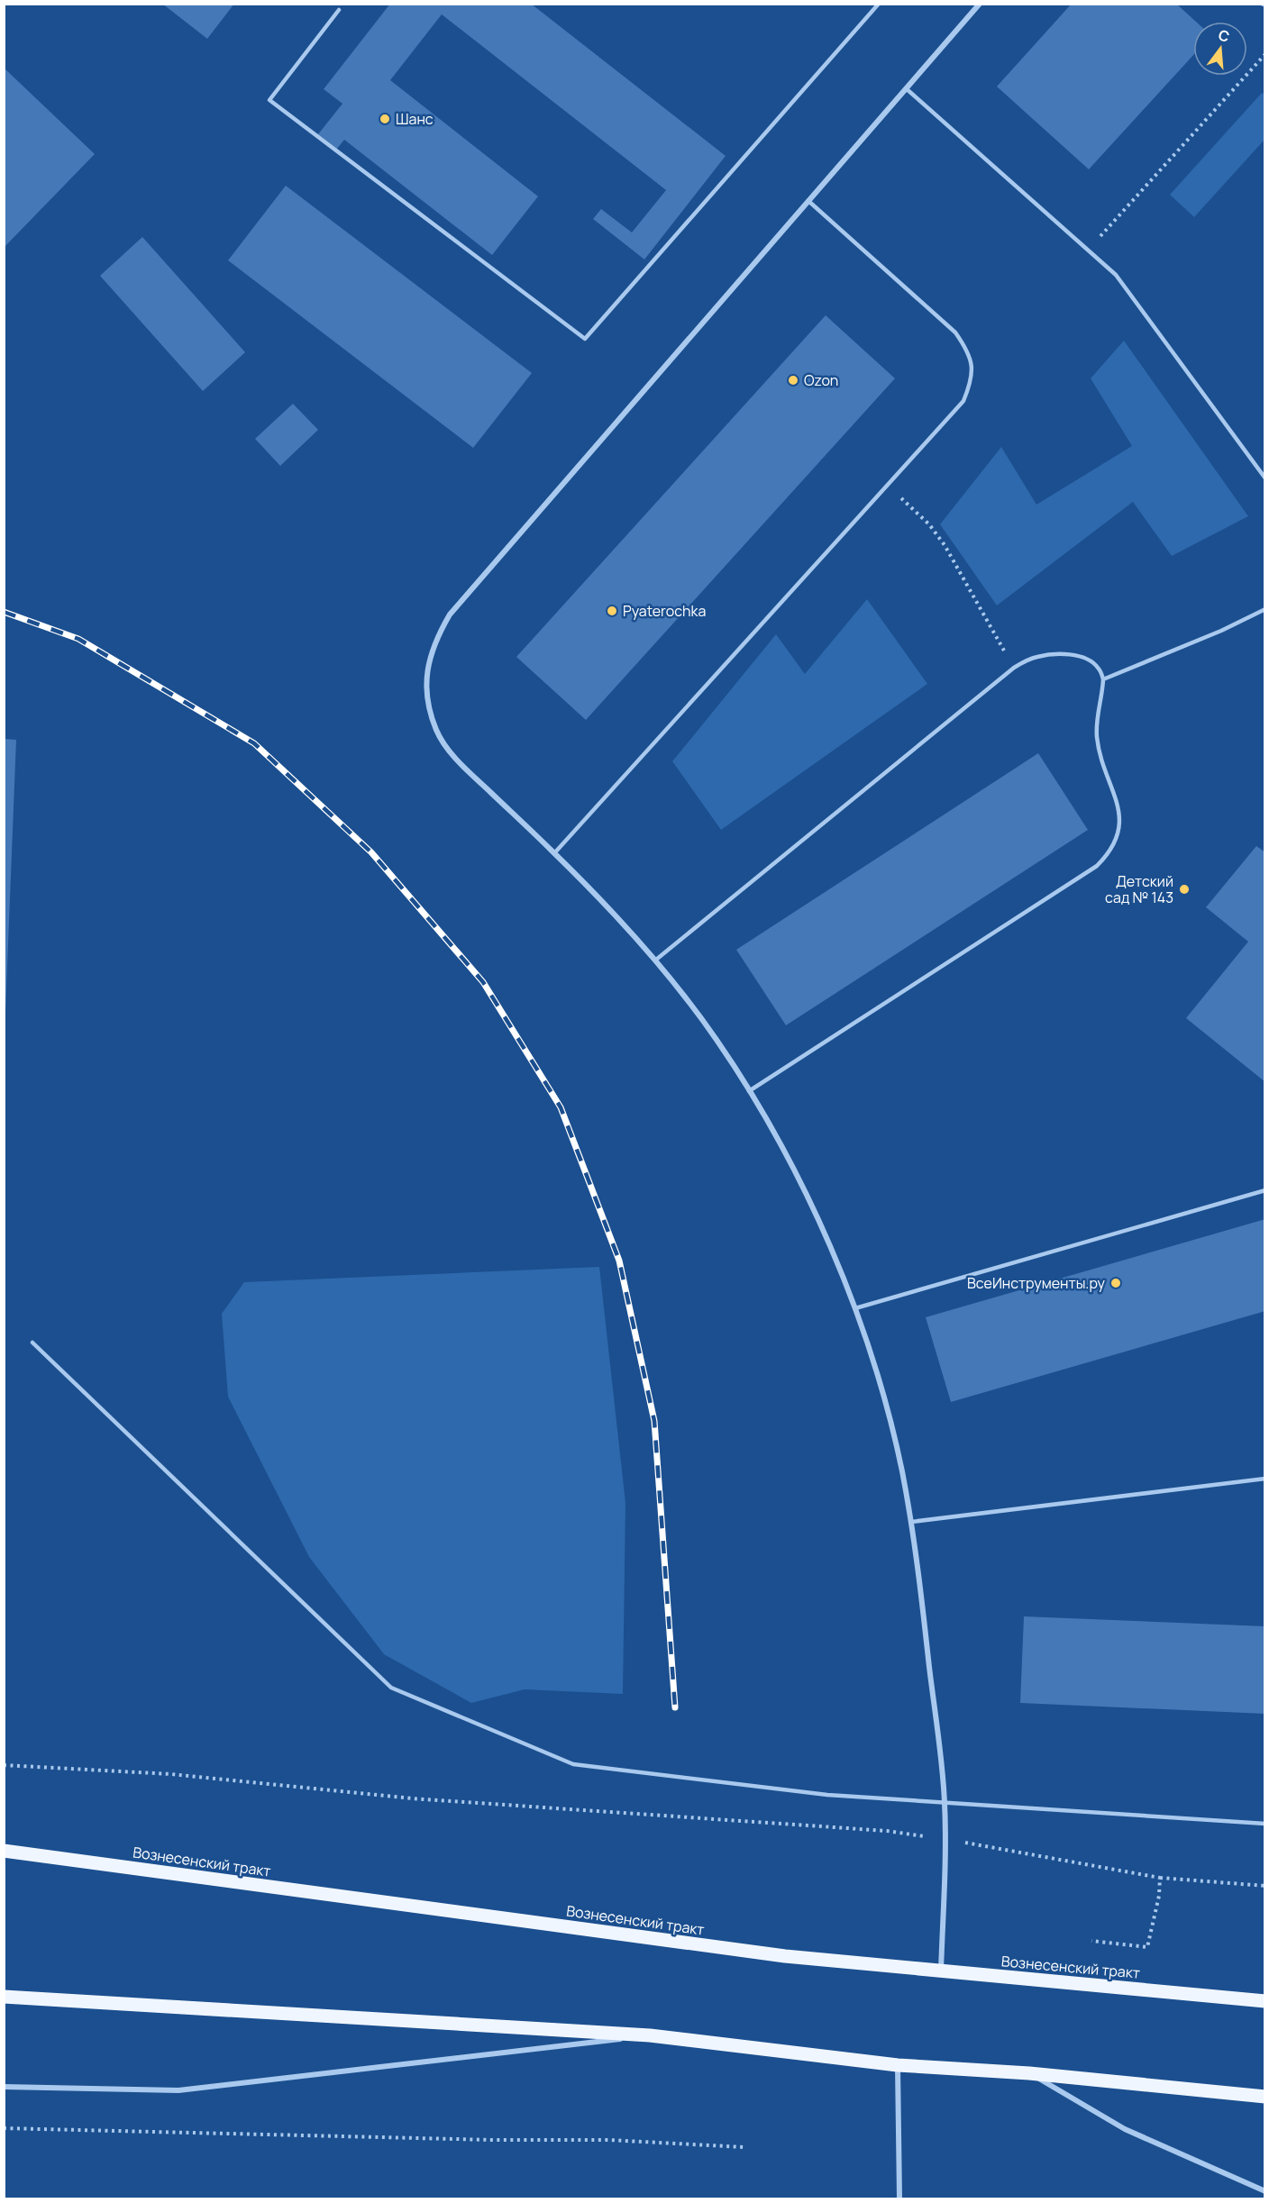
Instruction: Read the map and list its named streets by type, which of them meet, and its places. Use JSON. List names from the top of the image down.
{
  "streets": {
    "main road": ["Вознесенский тракт"]
  },
  "places": [
    "Шанс",
    "Ozon",
    "Pyaterochka",
    "Детский сад № 143",
    "ВсеИнструменты.ру"
  ],
  "north": "top"
}
